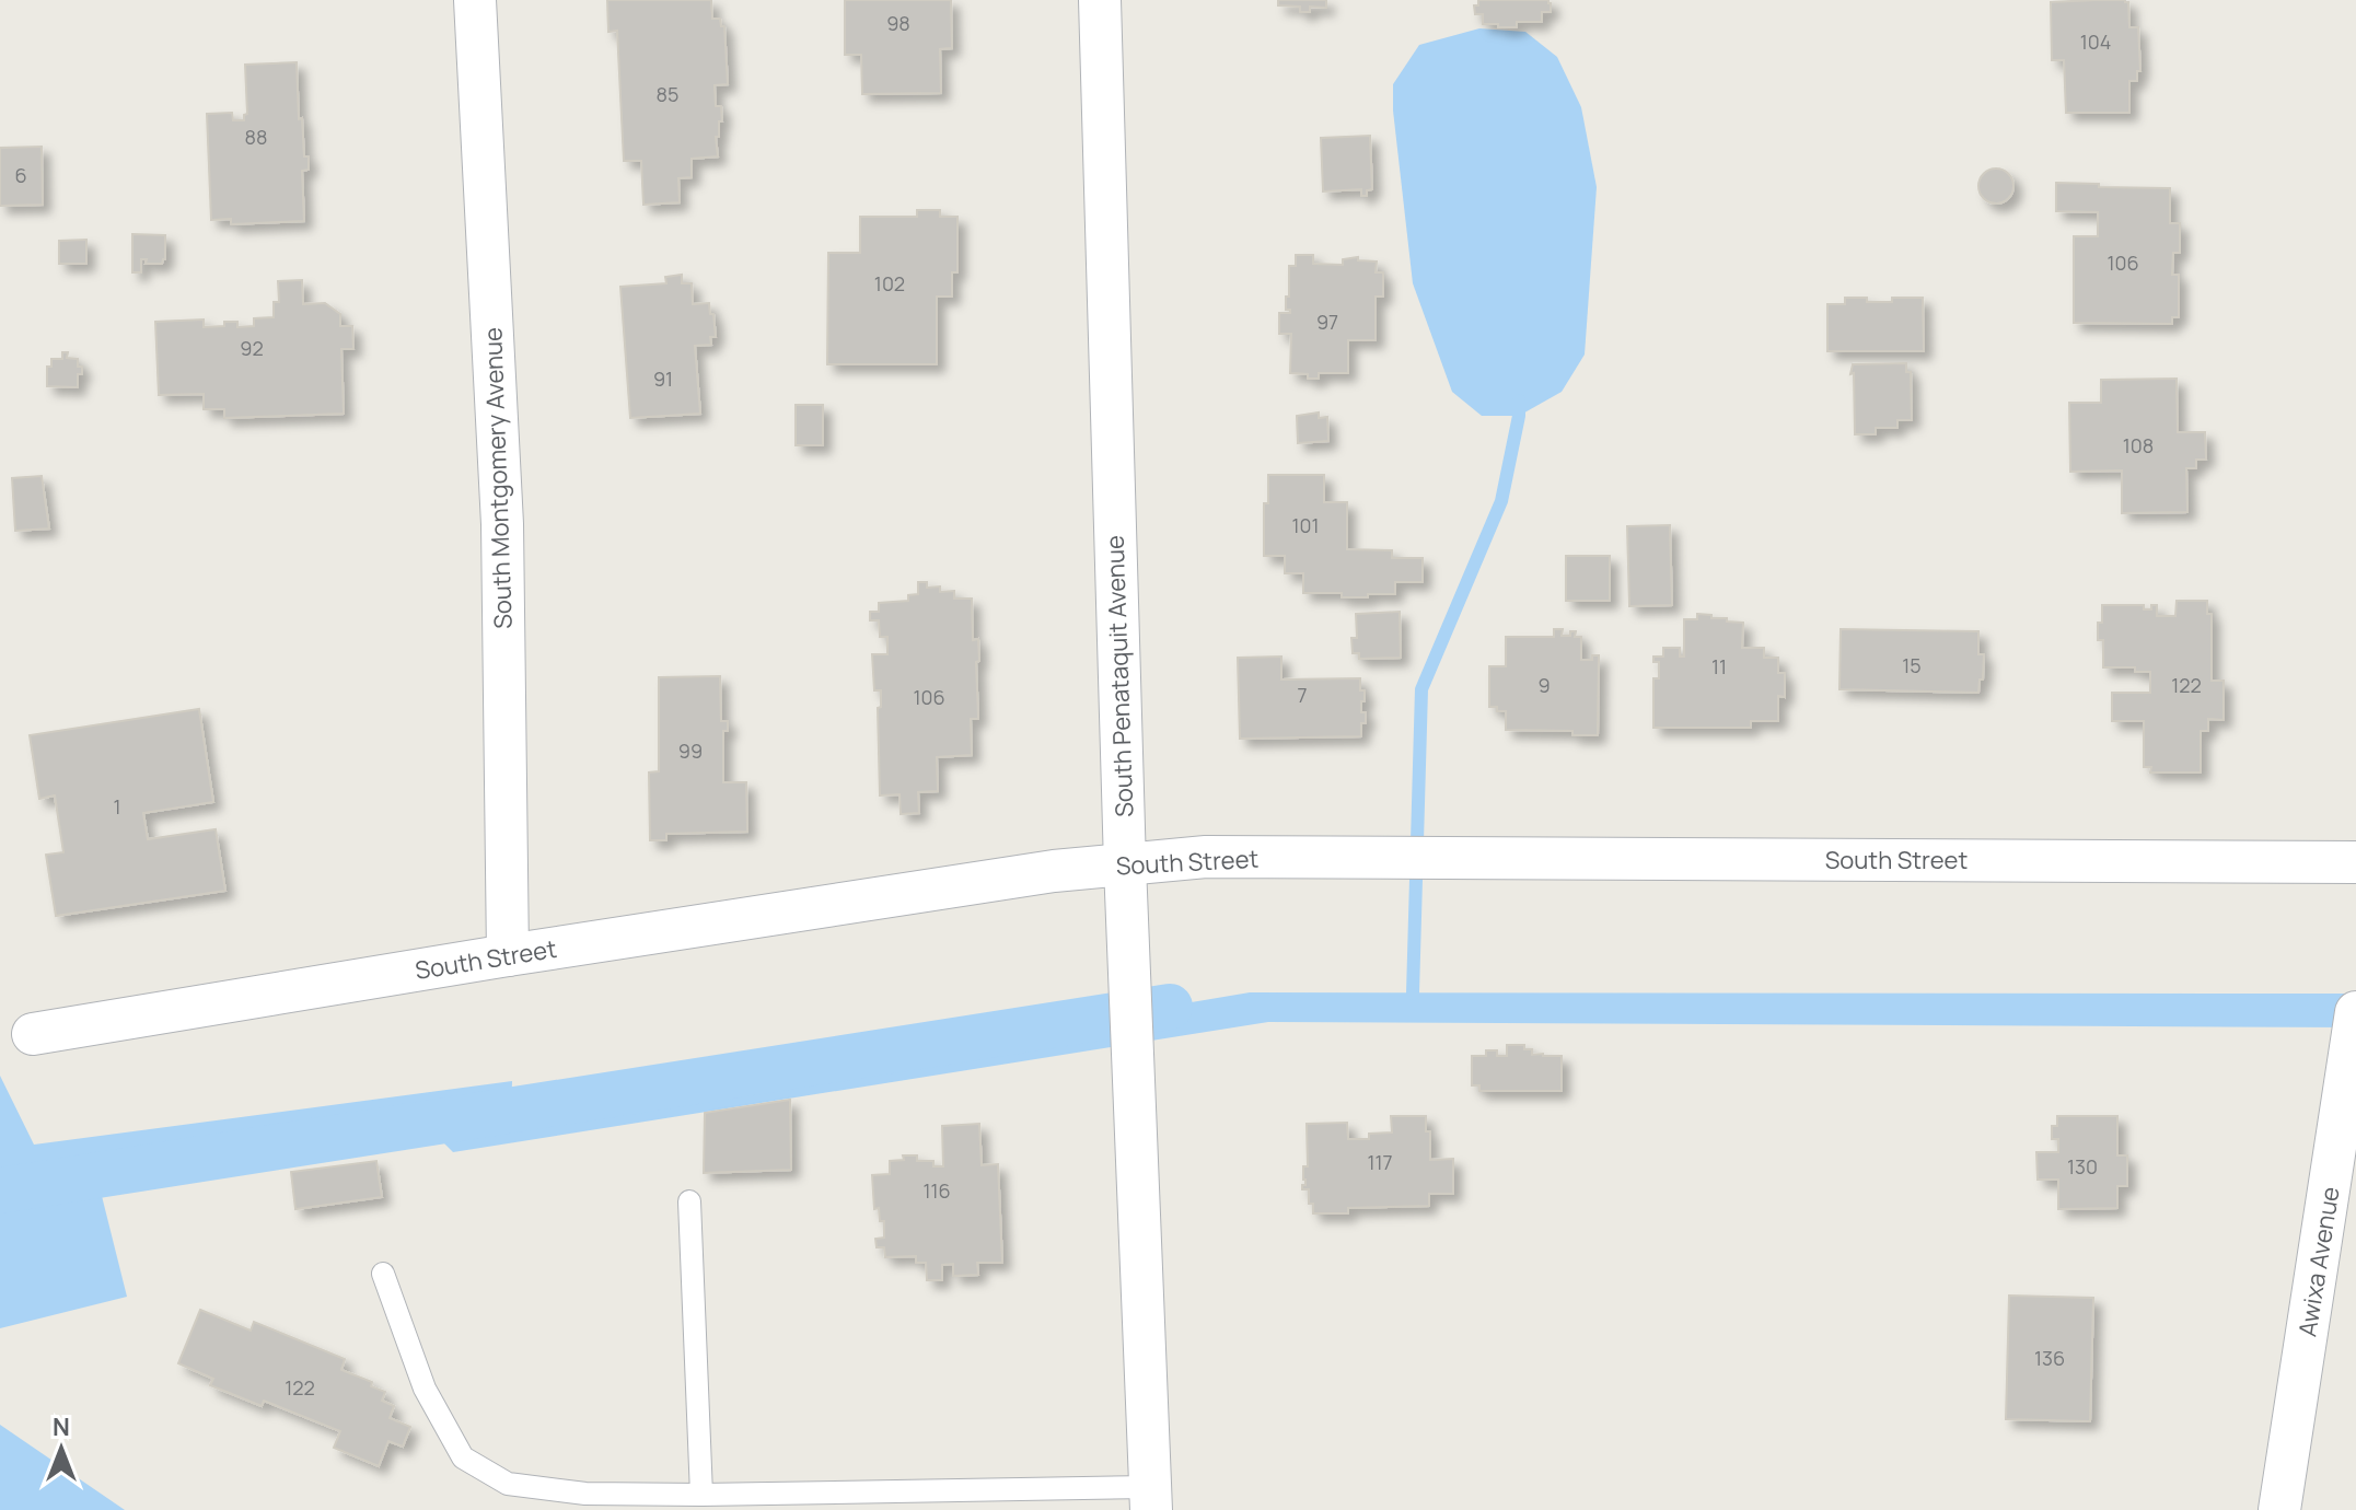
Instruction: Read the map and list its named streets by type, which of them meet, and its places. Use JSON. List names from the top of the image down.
{
  "streets": {
    "street": [
      "South Montgomery Avenue",
      "South Penataquit Avenue",
      "South Street",
      "Awixa Avenue"
    ]
  },
  "crossings": [
    ["South Montgomery Avenue", "South Street"],
    ["South Penataquit Avenue", "South Street"]
  ],
  "house_numbers": [
    "98",
    "104",
    "85",
    "88",
    "6",
    "106",
    "102",
    "97",
    "92",
    "91",
    "108",
    "101",
    "15",
    "11",
    "9",
    "122",
    "7",
    "106",
    "99",
    "1",
    "117",
    "130",
    "116",
    "136",
    "122"
  ],
  "north": "top"
}
